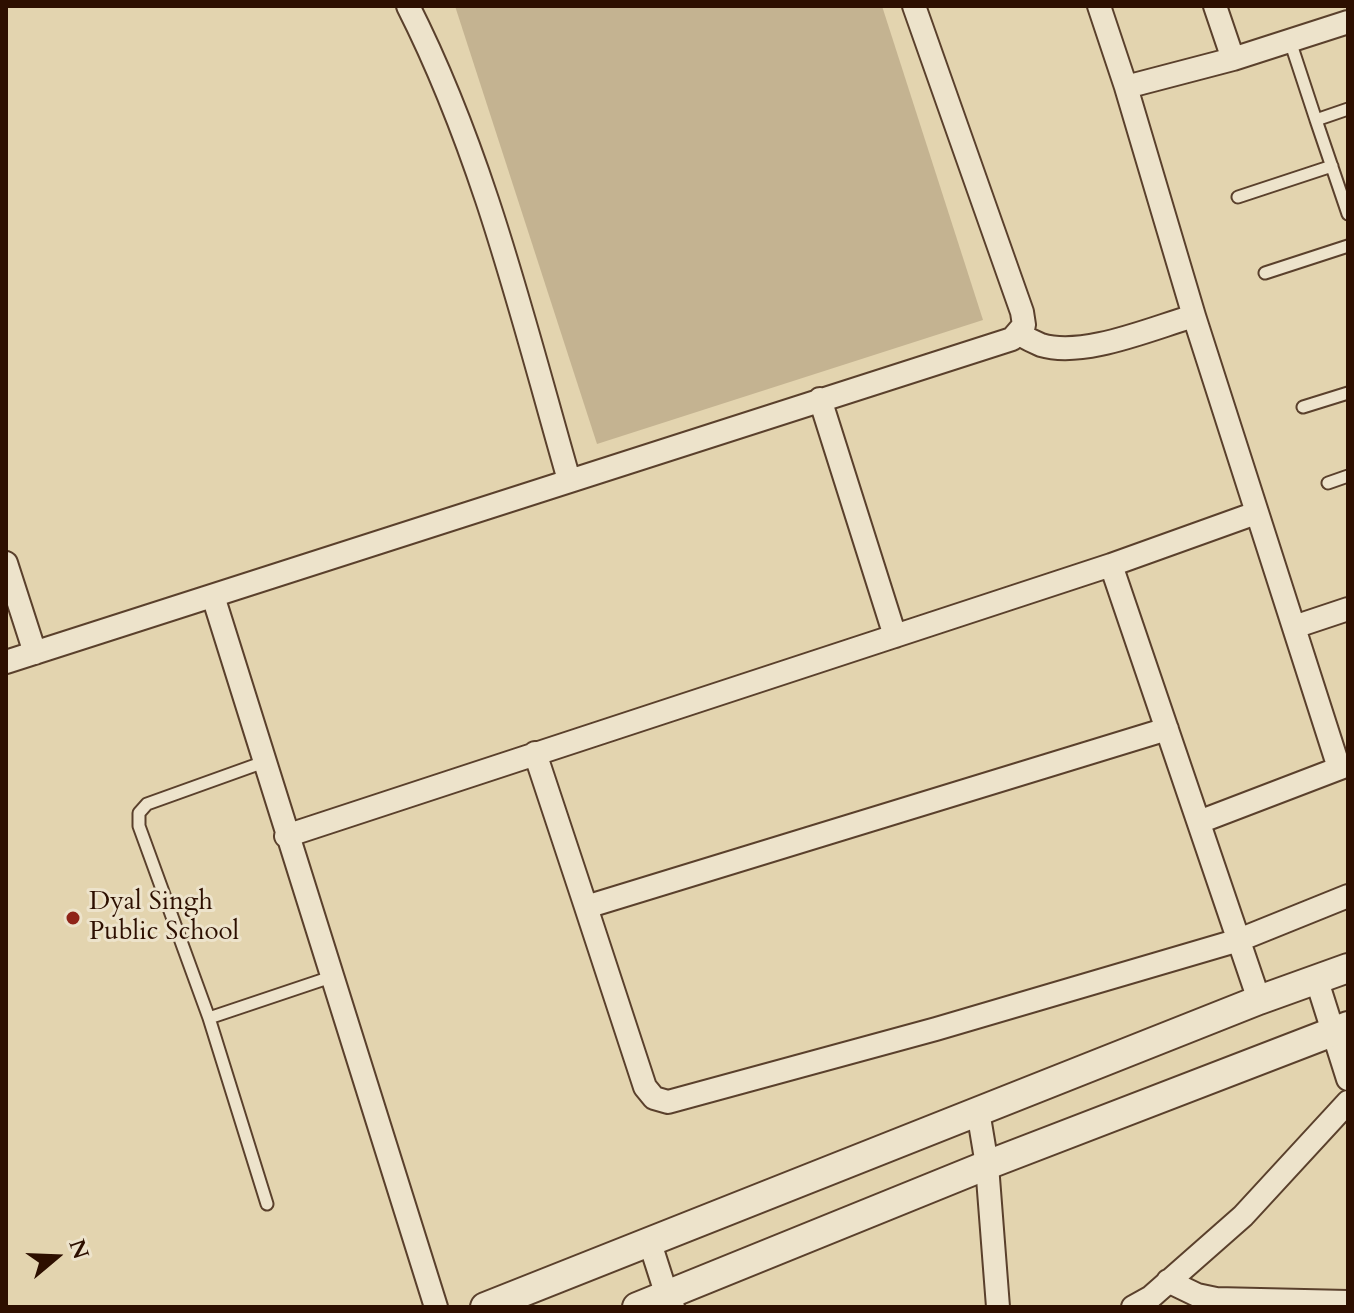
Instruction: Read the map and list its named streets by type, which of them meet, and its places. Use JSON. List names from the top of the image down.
{
  "places": ["Dyal Singh Public School"],
  "north": "right"
}
